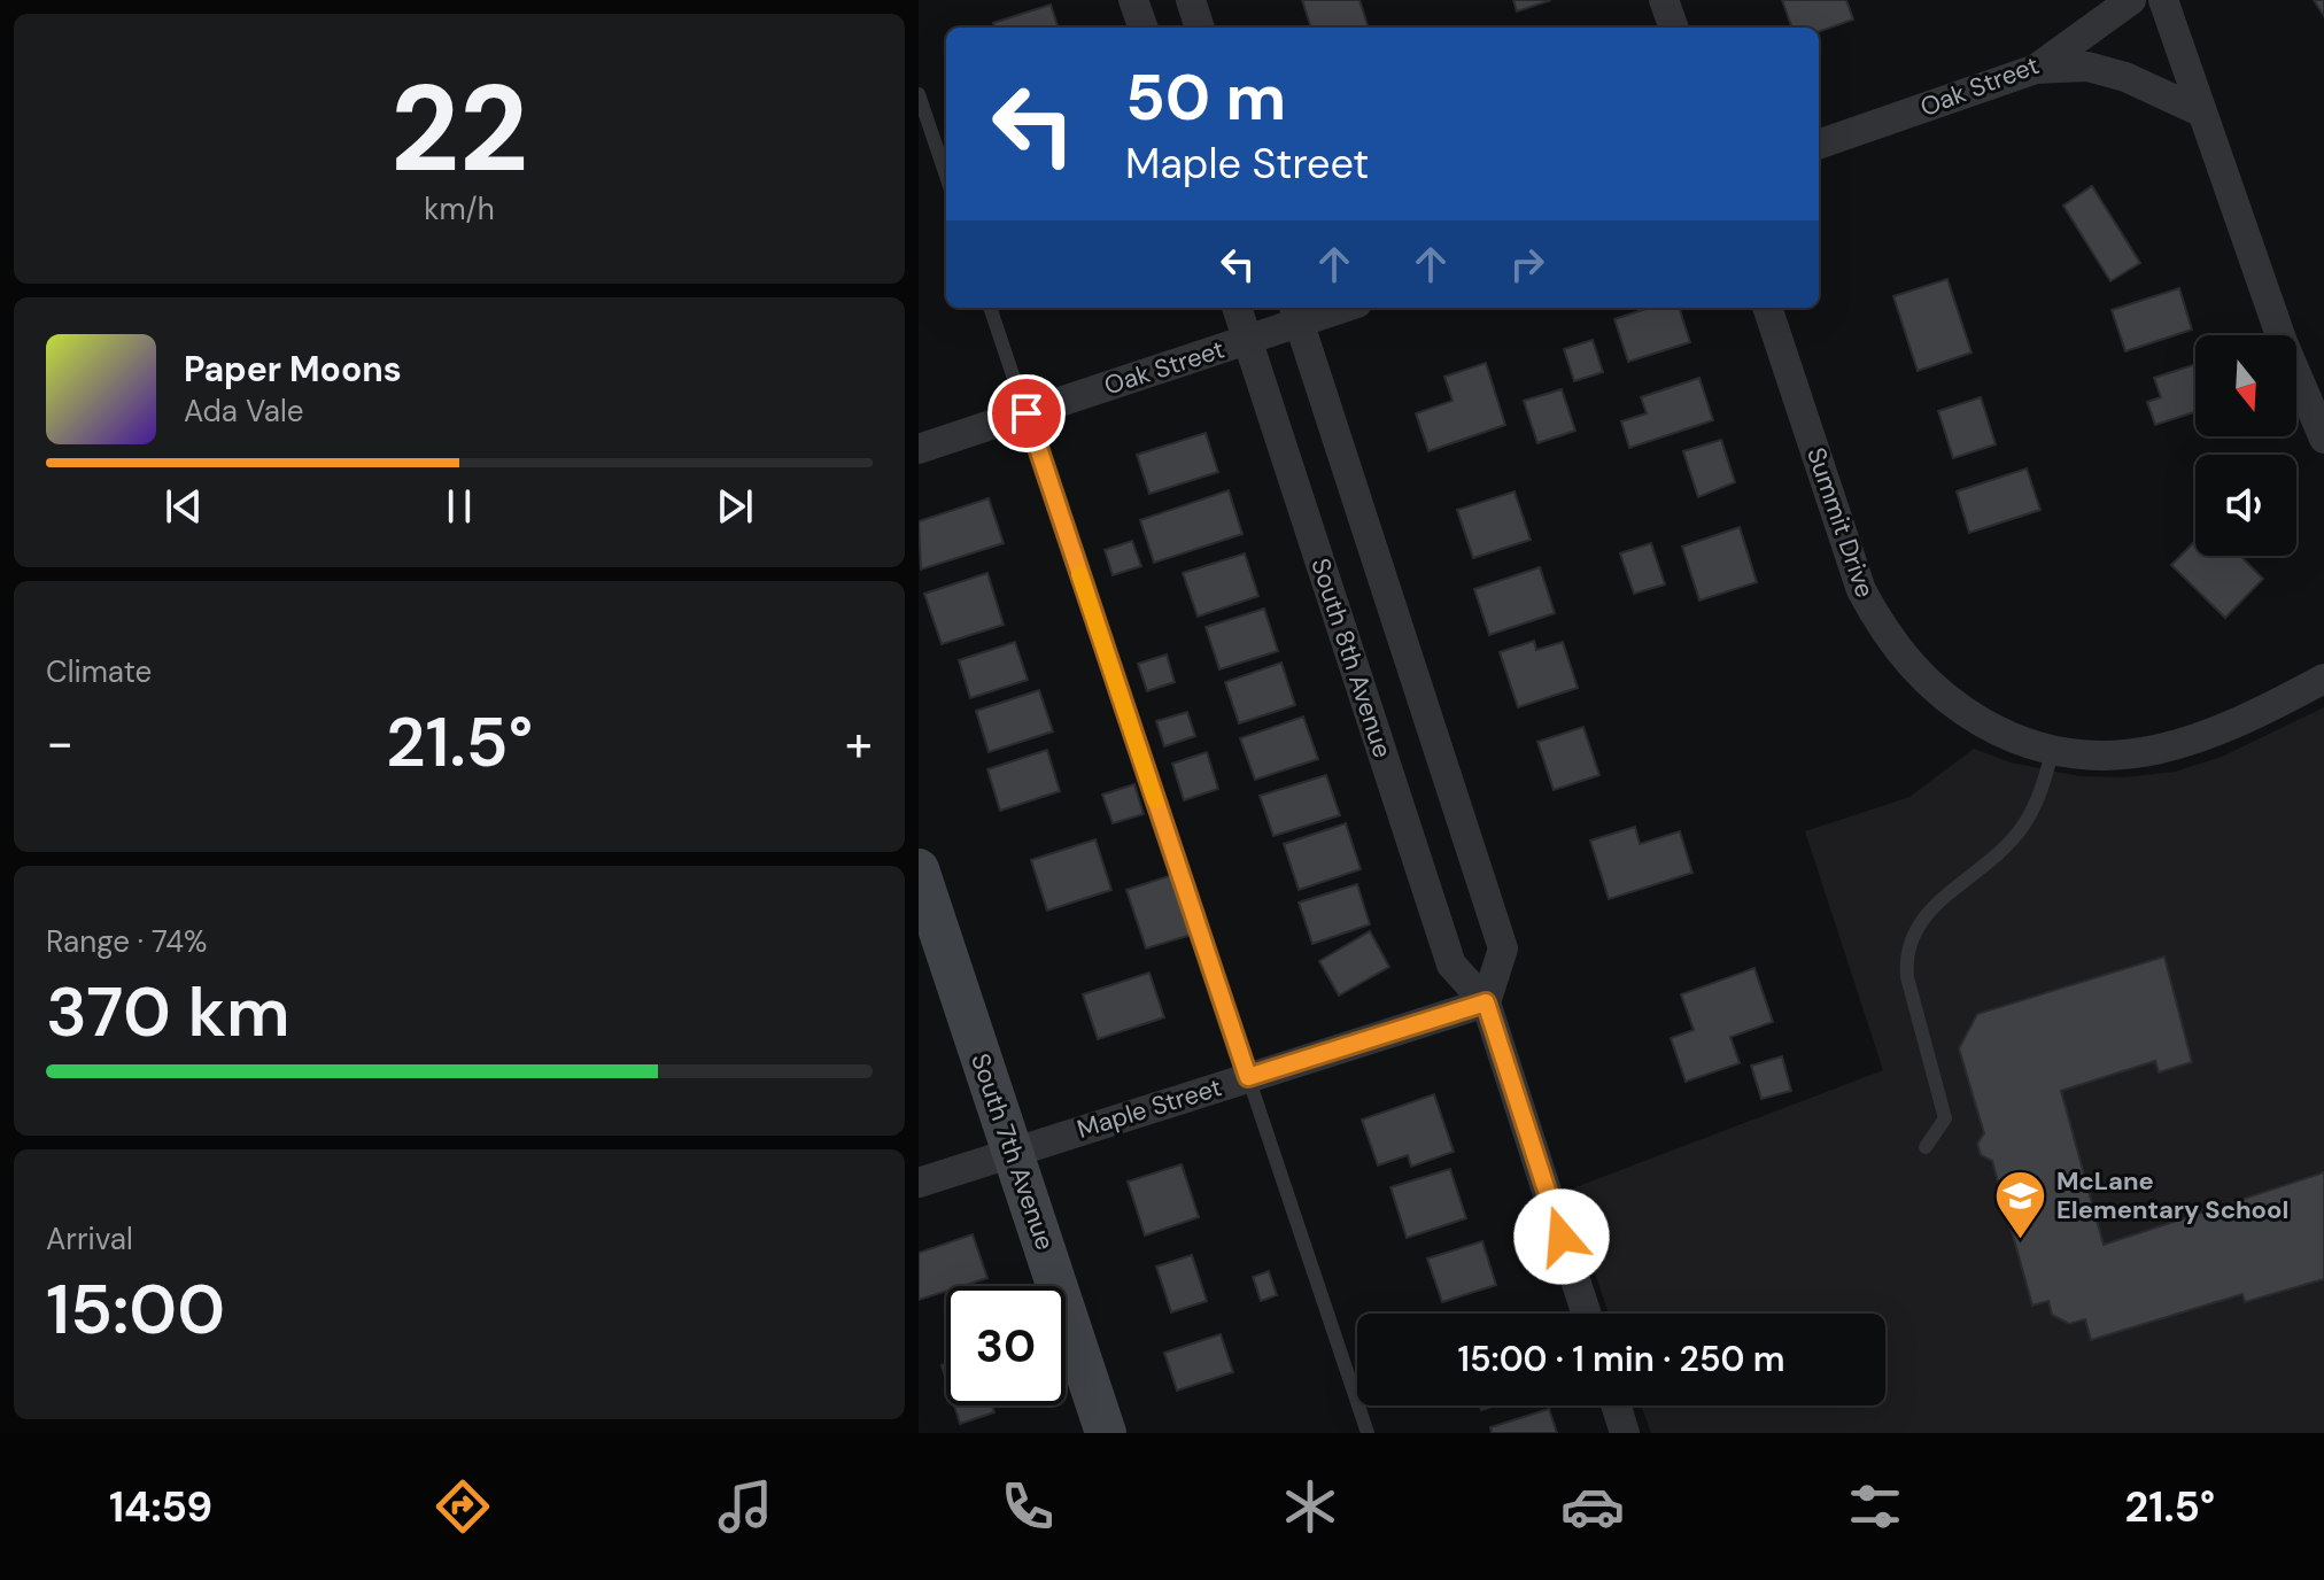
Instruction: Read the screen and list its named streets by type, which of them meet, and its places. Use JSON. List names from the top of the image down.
{
  "streets": {
    "street": [
      "Oak Street",
      "Summit Drive",
      "South 8th Avenue",
      "Maple Street",
      "South 7th Avenue"
    ]
  },
  "crossings": [
    ["Oak Street", "South 8th Avenue"],
    ["South 8th Avenue", "Maple Street"],
    ["Maple Street", "South 7th Avenue"]
  ],
  "places": {
    "school or university": ["McLane Elementary School"]
  },
  "north": "bottom",
  "page": {
    "tile": [
      ["22", "km/h"],
      "Climate",
      ["Range · 74%", "370 km"],
      ["Arrival", "15:00"]
    ],
    "turn": ["50 m", "Maple Street"],
    "song": ["Paper Moons", "Ada Vale"],
    "heat": ["−", "21.5°", "+"],
    "limit": "30",
    "trip": "15:00 · 1 min · 250 m",
    "tabs": ["14:59", "21.5°"]
  }
}
